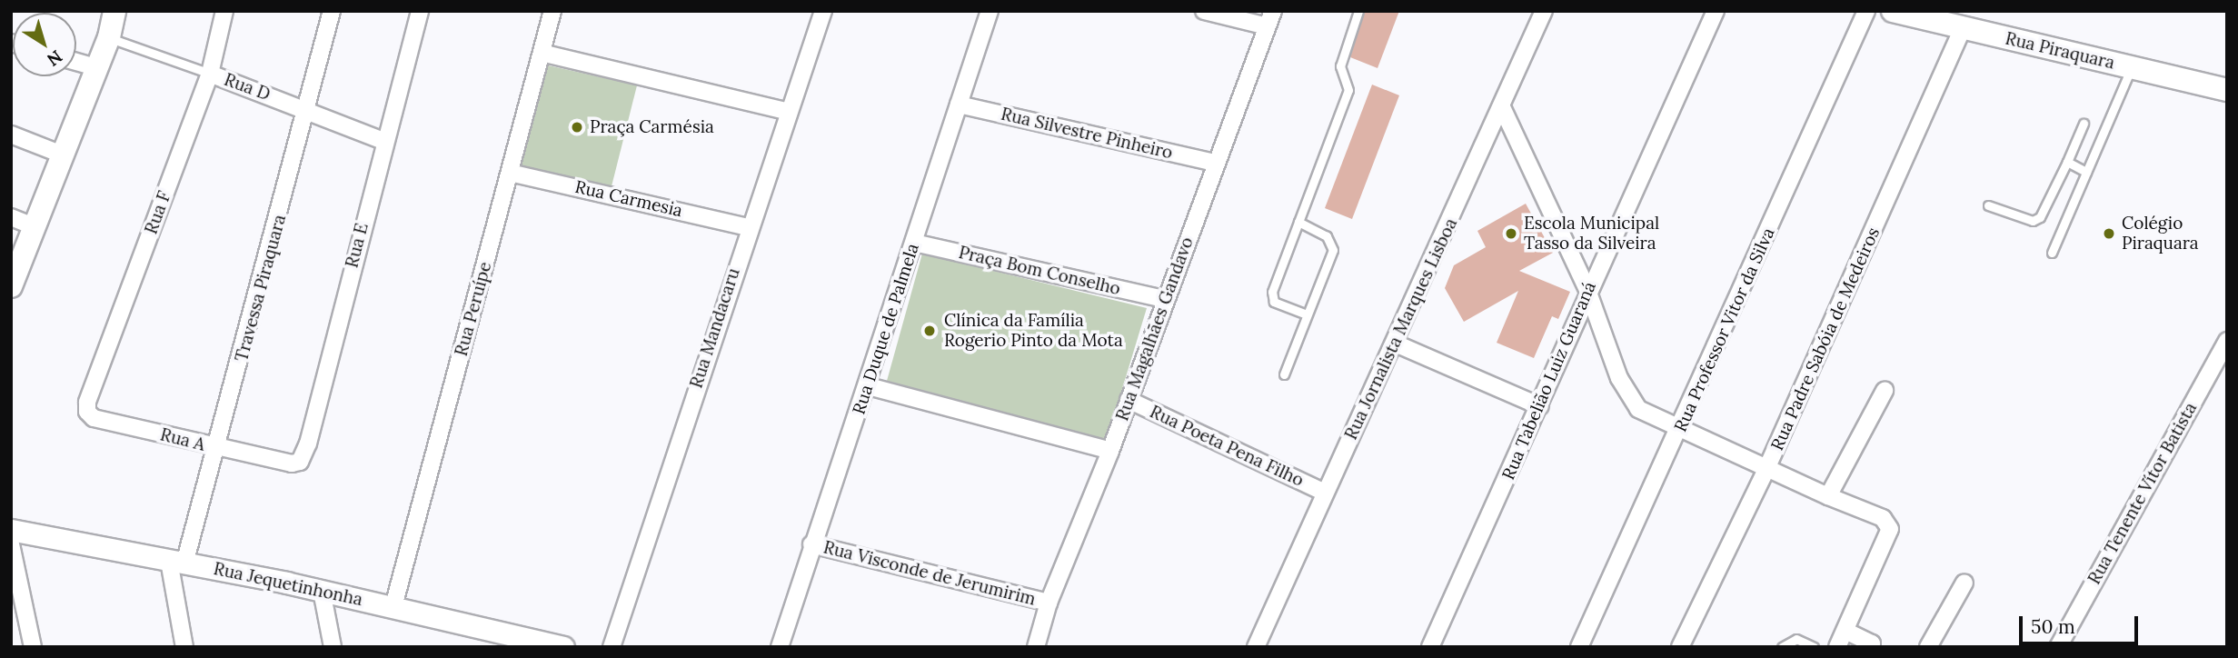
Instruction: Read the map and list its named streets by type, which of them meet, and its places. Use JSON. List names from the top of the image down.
{
  "streets": {
    "main road": ["Rua Piraquara"],
    "street": [
      "Rua D",
      "Rua Silvestre Pinheiro",
      "Rua Carmesia",
      "Rua F",
      "Rua E",
      "Praça Bom Conselho",
      "Travessa Piraquara",
      "Rua Peruípe",
      "Rua Mandacaru",
      "Rua Duque de Palmela",
      "Rua Magalhães Gandavo",
      "Rua Jornalista Marques Lisboa",
      "Rua Professor Vitor da Silva",
      "Rua Padre Sabóia de Medeiros",
      "Rua Tabelião Luiz Guaraná",
      "Rua A",
      "Rua Poeta Pena Filho",
      "Rua Tenente Vítor Batista",
      "Rua Visconde de Jerumirim",
      "Rua Jequetinhonha"
    ]
  },
  "crossings": [
    ["Rua Piraquara", "Rua Padre Sabóia de Medeiros"],
    ["Rua D", "Rua F"],
    ["Rua D", "Rua E"],
    ["Rua D", "Travessa Piraquara"],
    ["Rua Silvestre Pinheiro", "Rua Duque de Palmela"],
    ["Rua Silvestre Pinheiro", "Rua Magalhães Gandavo"],
    ["Rua Carmesia", "Rua Peruípe"],
    ["Rua Carmesia", "Rua Mandacaru"],
    ["Rua F", "Rua A"],
    ["Rua E", "Rua A"],
    ["Praça Bom Conselho", "Rua Duque de Palmela"],
    ["Praça Bom Conselho", "Rua Magalhães Gandavo"],
    ["Travessa Piraquara", "Rua A"],
    ["Travessa Piraquara", "Rua Jequetinhonha"],
    ["Rua Peruípe", "Rua Jequetinhonha"],
    ["Rua Duque de Palmela", "Rua Visconde de Jerumirim"],
    ["Rua Magalhães Gandavo", "Rua Poeta Pena Filho"],
    ["Rua Magalhães Gandavo", "Rua Visconde de Jerumirim"],
    ["Rua Jornalista Marques Lisboa", "Rua Poeta Pena Filho"]
  ],
  "places": [
    "Praça Carmésia",
    "Escola Municipal Tasso da Silveira",
    "Colégio Piraquara",
    "Clínica da Família Rogerio Pinto da Mota"
  ],
  "scale_bar": "50 m",
  "north": "bottom right"
}
